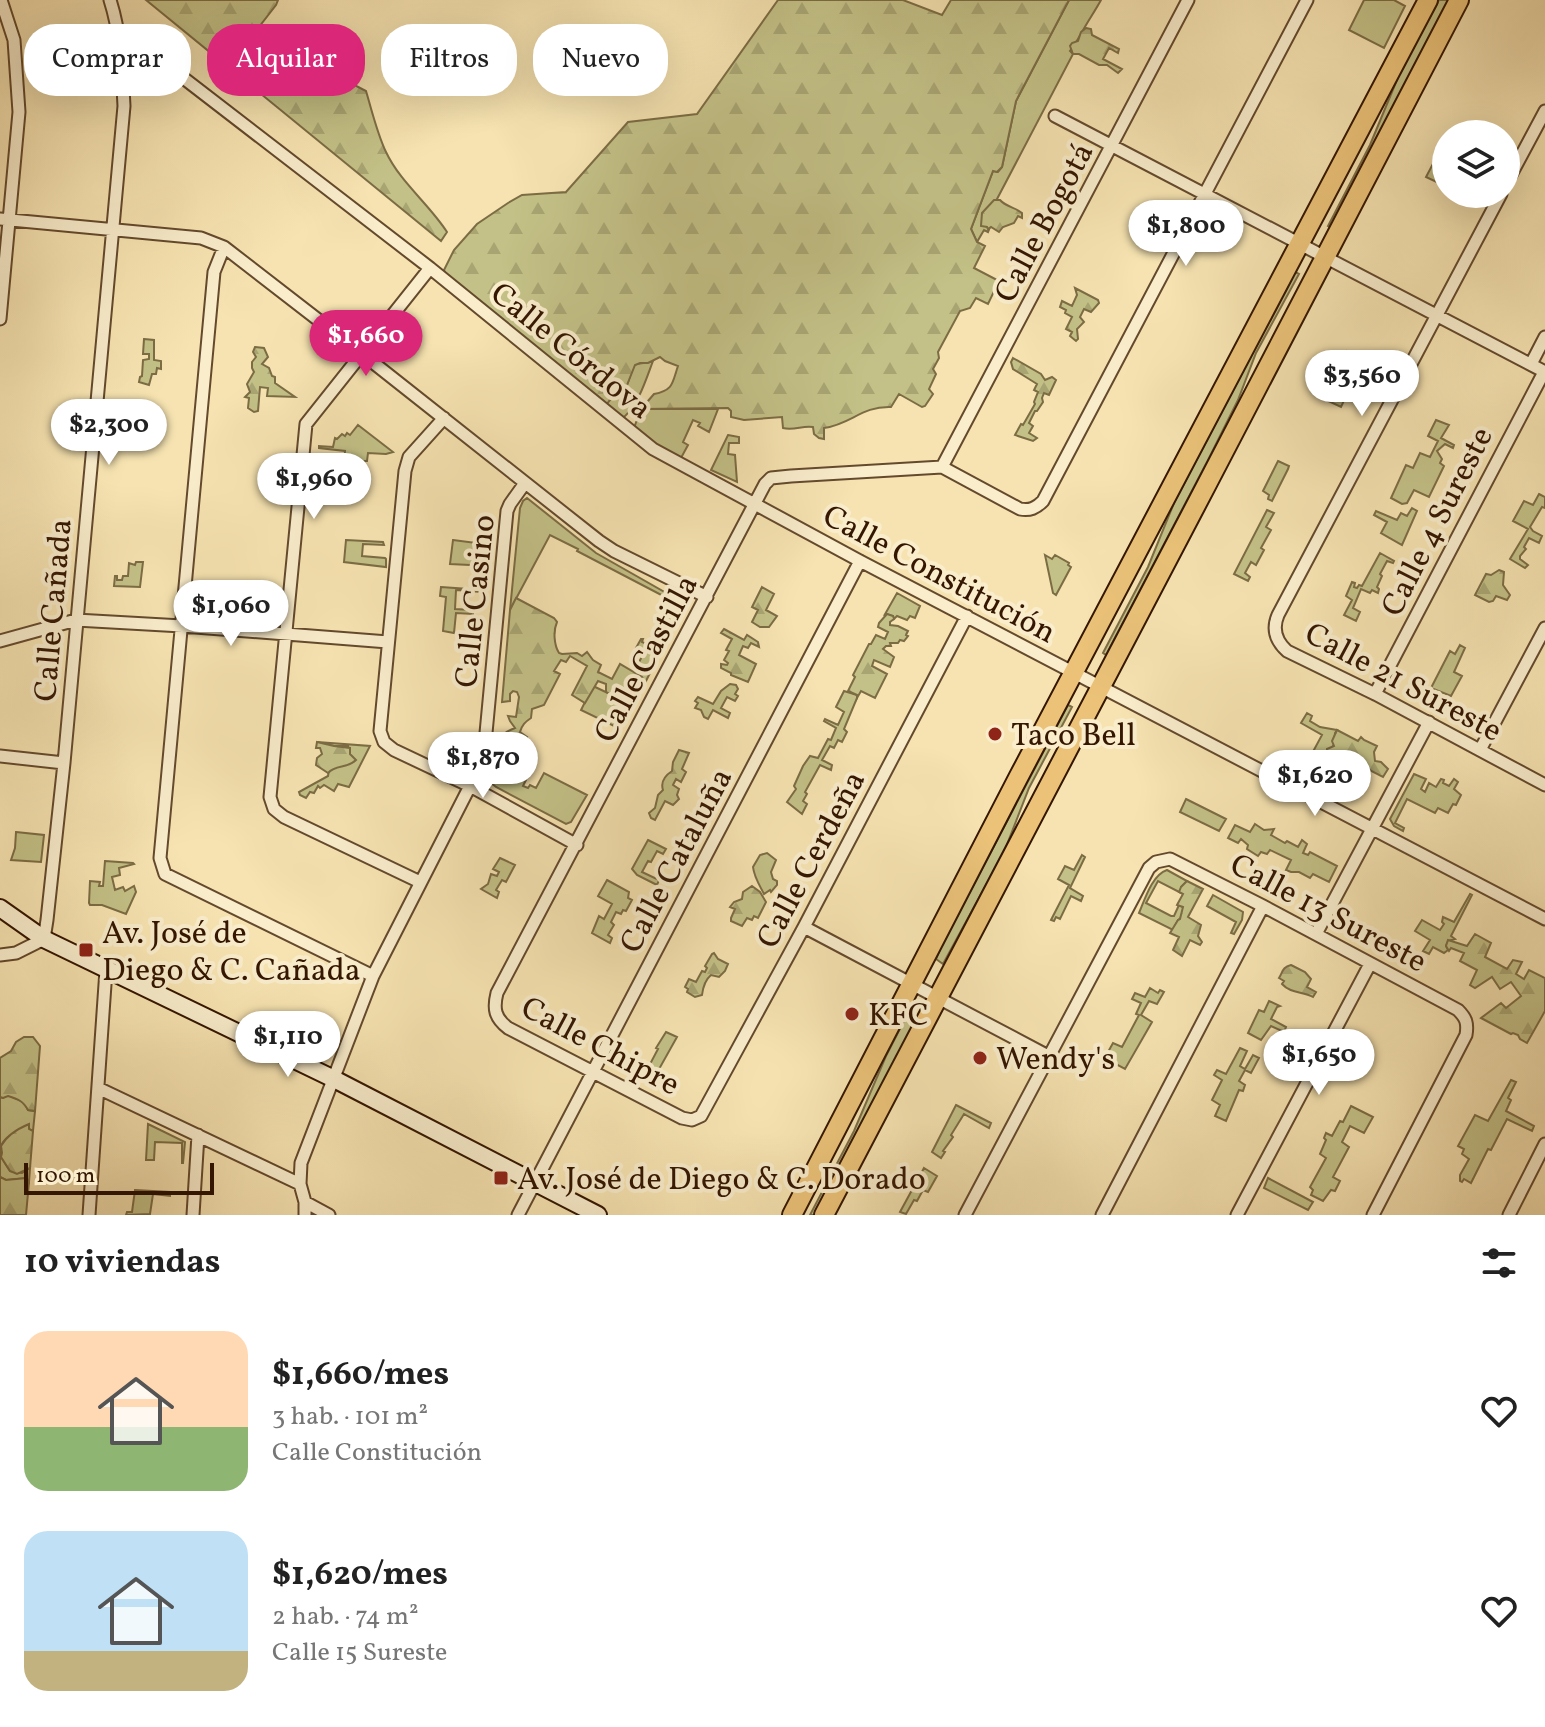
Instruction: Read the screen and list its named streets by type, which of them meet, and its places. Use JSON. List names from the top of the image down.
{
  "streets": {
    "street": [
      "Calle Bogotá",
      "Calle Córdova",
      "Calle 4 Sureste",
      "Calle Constitución",
      "Calle Casino",
      "Calle Cañada",
      "Calle Castilla",
      "Calle 21 Sureste",
      "Calle Cerdeña",
      "Calle Cataluña",
      "Calle 13 Sureste",
      "Calle Chipre"
    ]
  },
  "crossings": [
    ["Calle Córdova", "Calle Constitución"],
    ["Calle Córdova", "Calle Castilla"],
    ["Calle 4 Sureste", "Calle 21 Sureste"],
    ["Calle Constitución", "Calle Castilla"],
    ["Calle Constitución", "Calle Cerdeña"],
    ["Calle Constitución", "Calle Cataluña"],
    ["Calle Castilla", "Calle Chipre"],
    ["Calle Cerdeña", "Calle Chipre"],
    ["Calle Cataluña", "Calle Chipre"]
  ],
  "places": {
    "other": ["Taco Bell", "KFC", "Wendy's"],
    "transit": ["Av. José de Diego & C. Cañada", "Av. José de Diego & C. Dorado"]
  },
  "scale_bar": "100 m",
  "page": {
    "chip": [
      "Comprar",
      "Alquilar",
      "Filtros",
      "Nuevo"
    ],
    "price": [
      "$1,800",
      "$1,660",
      "$3,560",
      "$2,300",
      "$1,960",
      "$1,060",
      "$1,870",
      "$1,620",
      "$1,110",
      "$1,650"
    ],
    "scale": "100 m",
    "heading": "10 viviendas",
    "list": [
      {
        "name": "$1,660/mes",
        "note": "3 hab. · 101 m² · Calle Constitución"
      },
      {
        "name": "$1,620/mes",
        "note": "2 hab. · 74 m² · Calle 15 Sureste"
      }
    ]
  }
}
